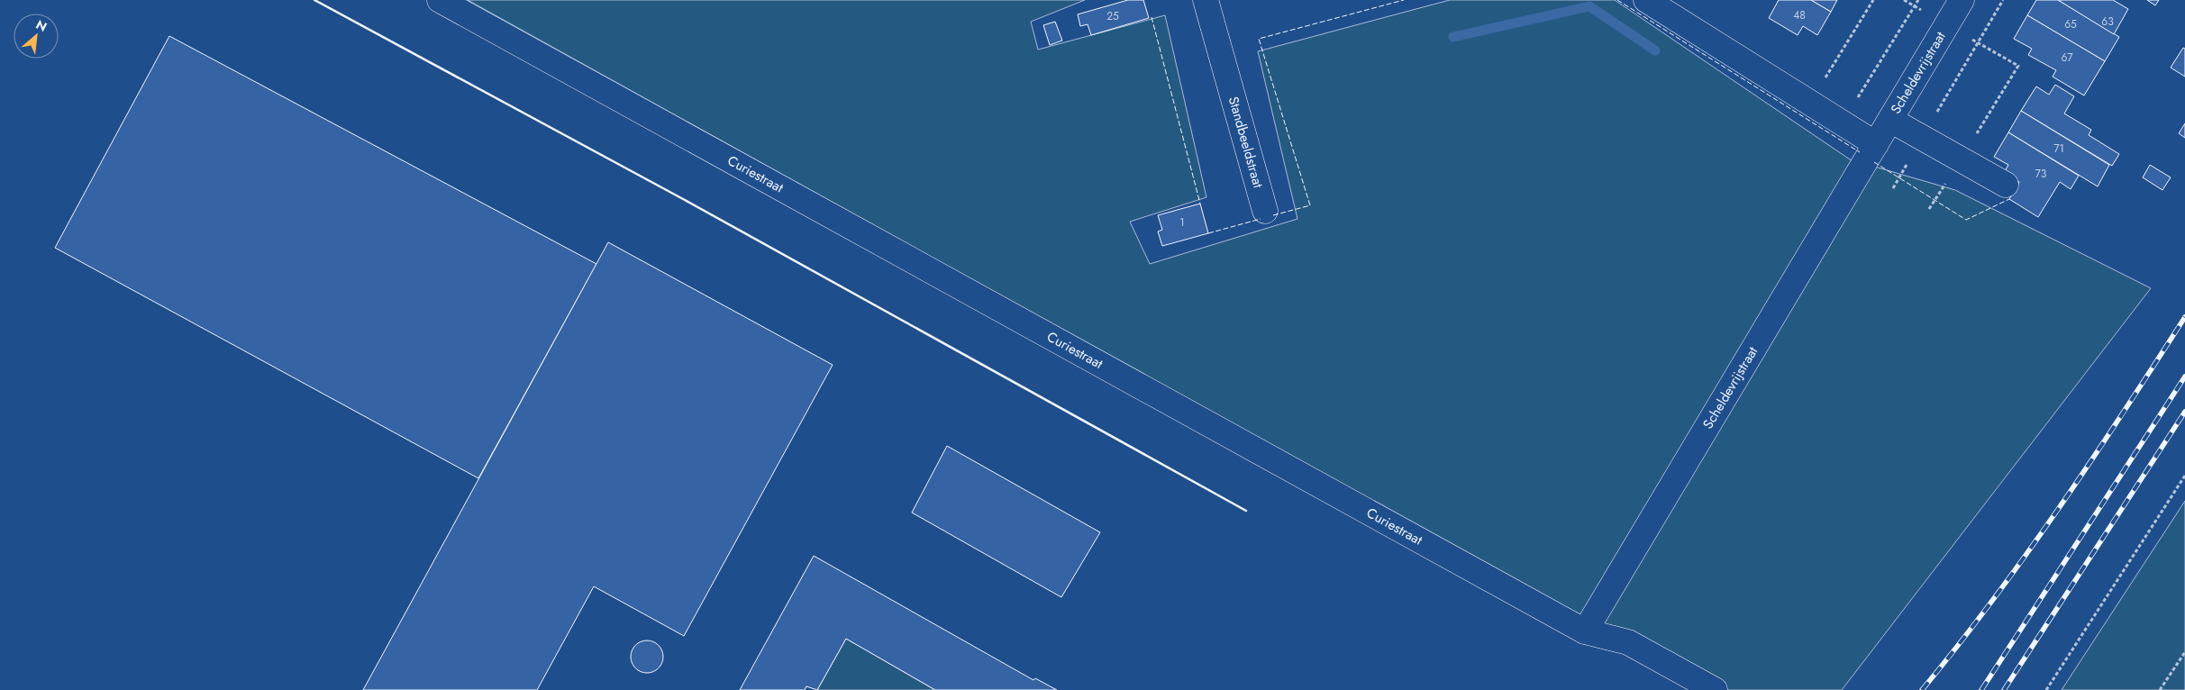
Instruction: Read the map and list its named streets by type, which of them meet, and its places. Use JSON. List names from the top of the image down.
{
  "streets": {
    "street": ["Scheldevrijstraat", "Standbeeldstraat", "Curiestraat"]
  },
  "crossings": [
    ["Scheldevrijstraat", "Curiestraat"]
  ],
  "house_numbers": [
    "48",
    "25",
    "63",
    "65",
    "67",
    "71",
    "73",
    "1"
  ],
  "north": "top right"
}
